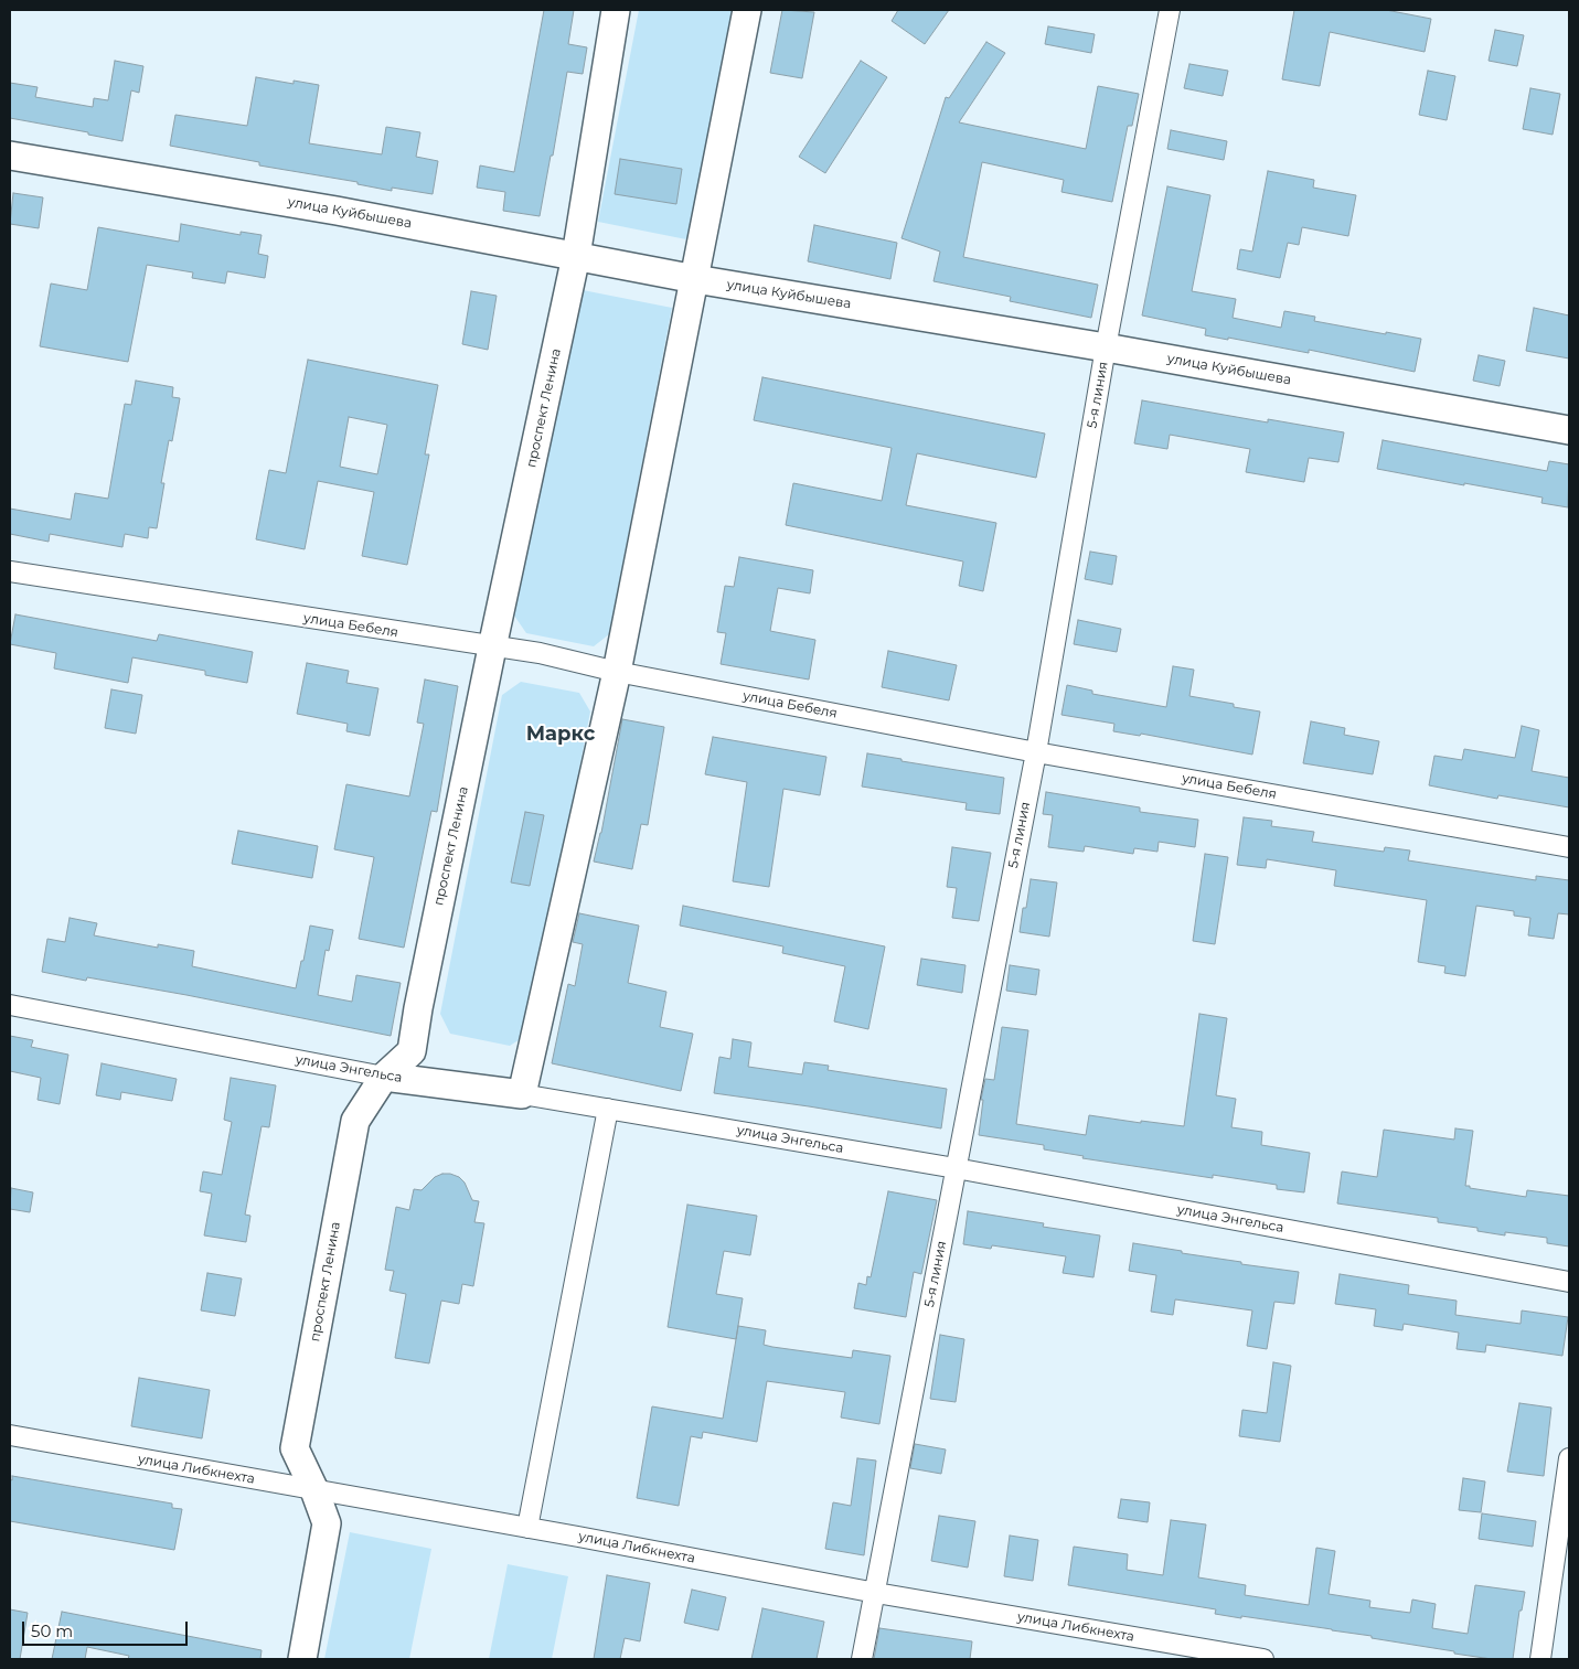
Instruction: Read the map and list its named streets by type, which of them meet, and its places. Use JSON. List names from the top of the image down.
{
  "streets": {
    "street": [
      "улица Куйбышева",
      "5-я линия",
      "проспект Ленина",
      "улица Бебеля",
      "улица Энгельса",
      "улица Либкнехта"
    ]
  },
  "crossings": [
    ["улица Куйбышева", "5-я линия"],
    ["улица Куйбышева", "проспект Ленина"],
    ["5-я линия", "улица Бебеля"],
    ["5-я линия", "улица Энгельса"],
    ["5-я линия", "улица Либкнехта"],
    ["проспект Ленина", "улица Бебеля"],
    ["проспект Ленина", "улица Энгельса"],
    ["проспект Ленина", "улица Либкнехта"]
  ],
  "districts": ["Маркс"],
  "scale_bar": "50 m"
}
